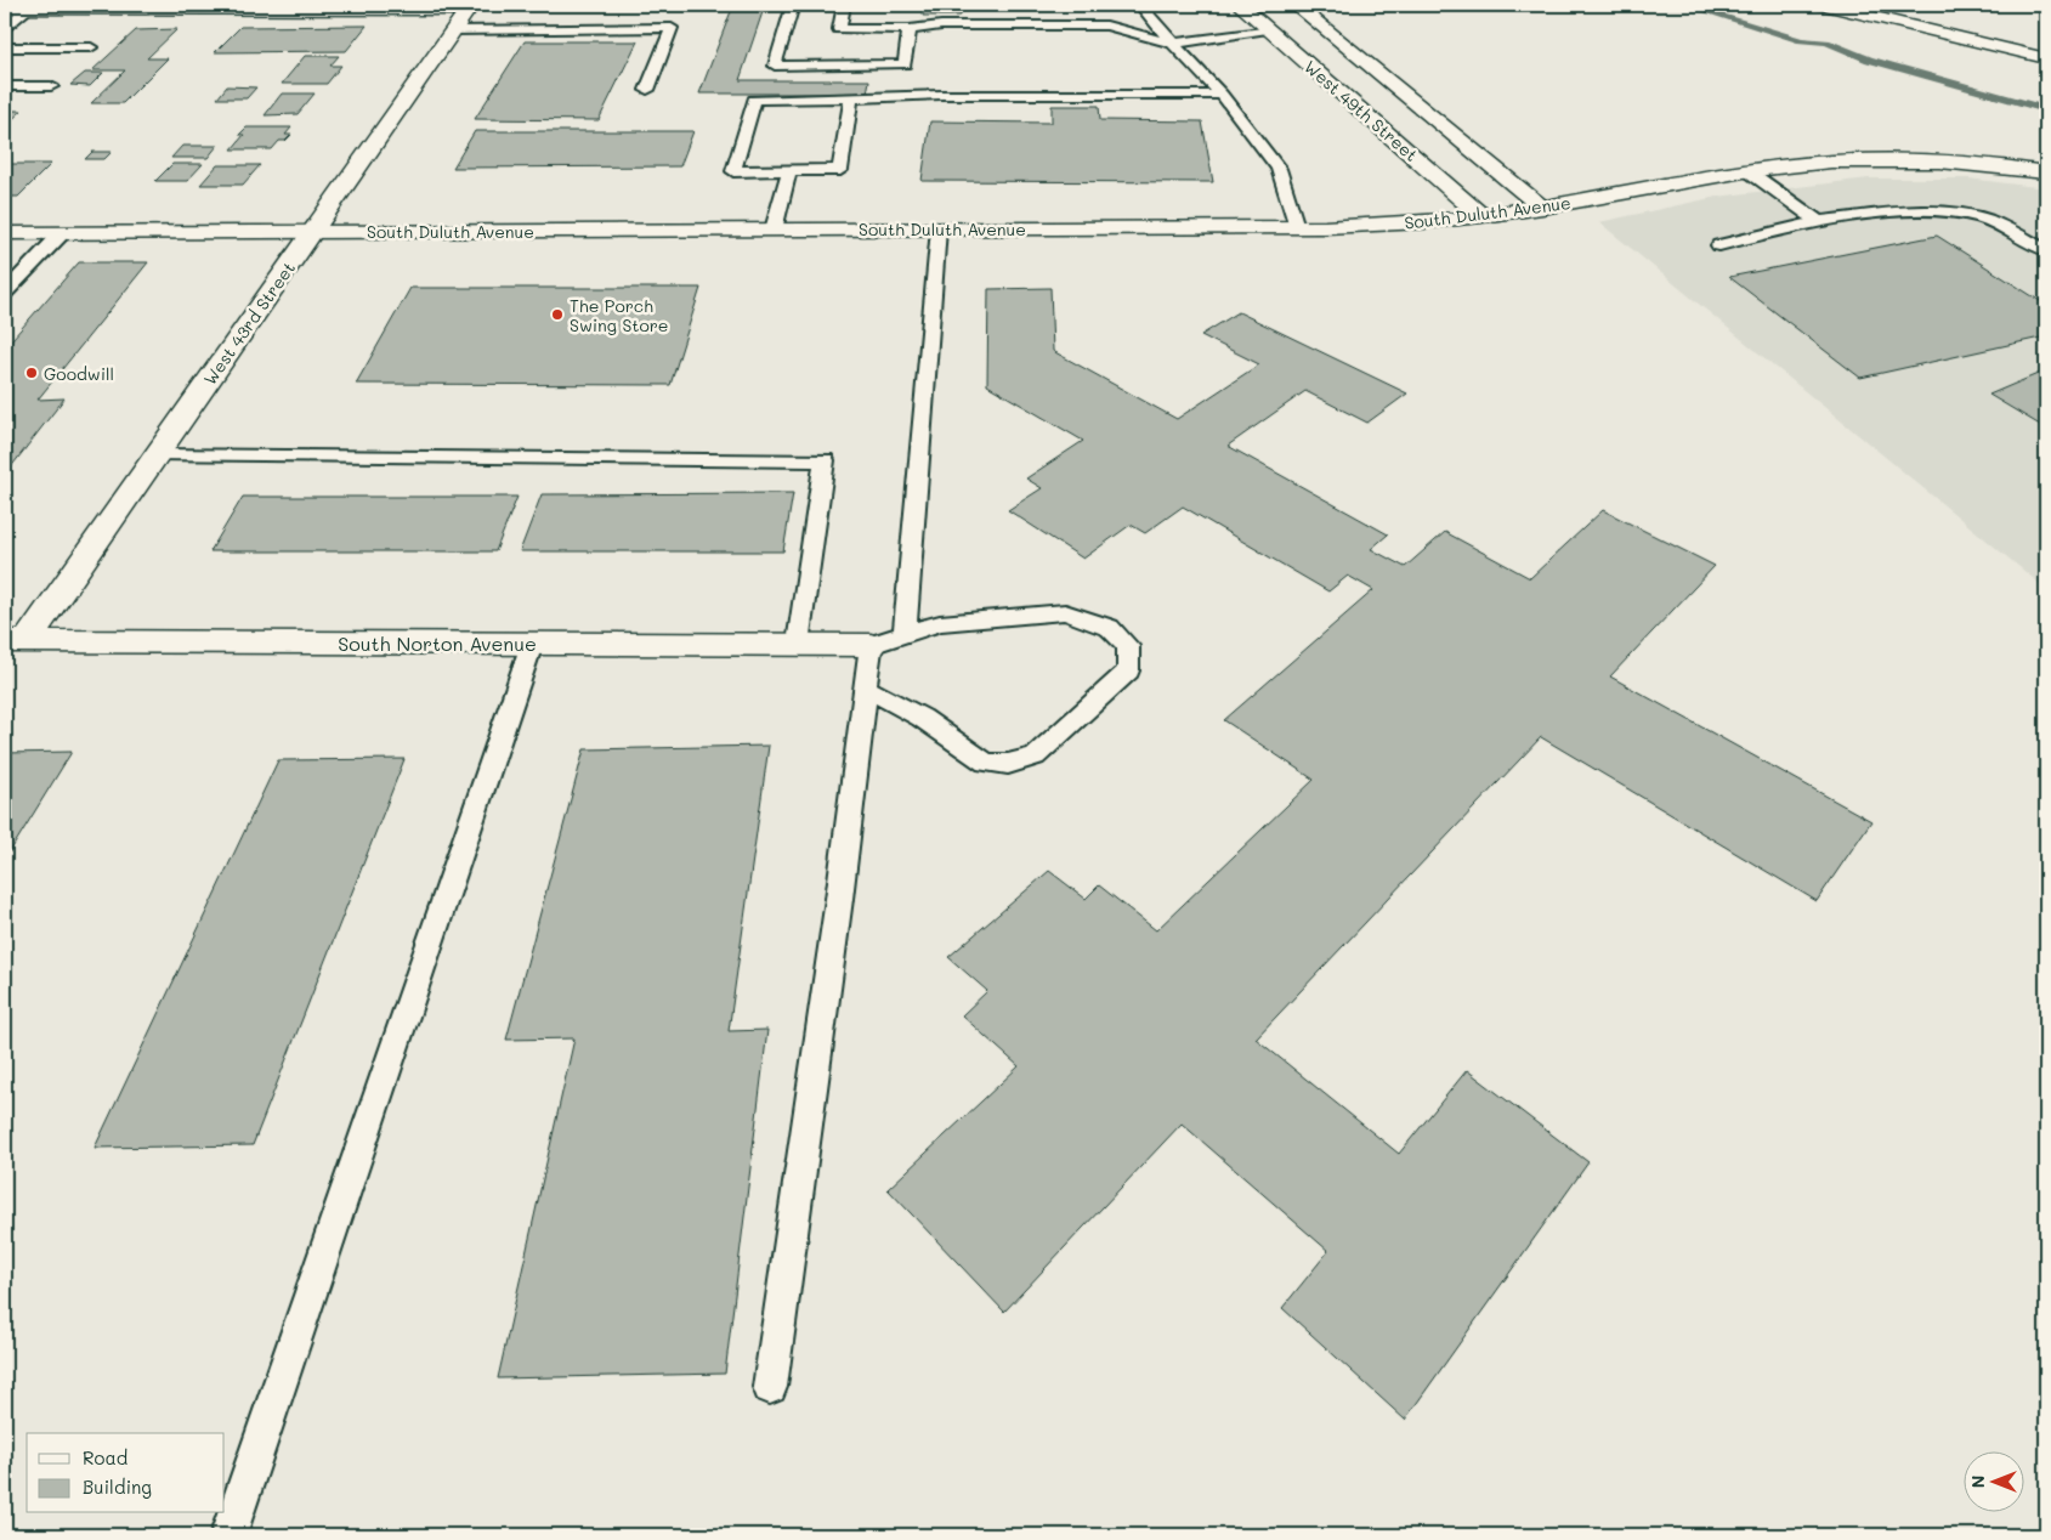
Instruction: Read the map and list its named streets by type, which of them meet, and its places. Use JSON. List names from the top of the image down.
{
  "streets": {
    "main road": [
      "West 49th Street",
      "South Duluth Avenue",
      "West 43rd Street",
      "South Norton Avenue"
    ]
  },
  "crossings": [
    ["West 49th Street", "South Duluth Avenue"],
    ["South Duluth Avenue", "West 43rd Street"],
    ["West 43rd Street", "South Norton Avenue"]
  ],
  "places": ["The Porch Swing Store", "Goodwill"],
  "legend": ["Road", "Building"],
  "north": "left"
}
